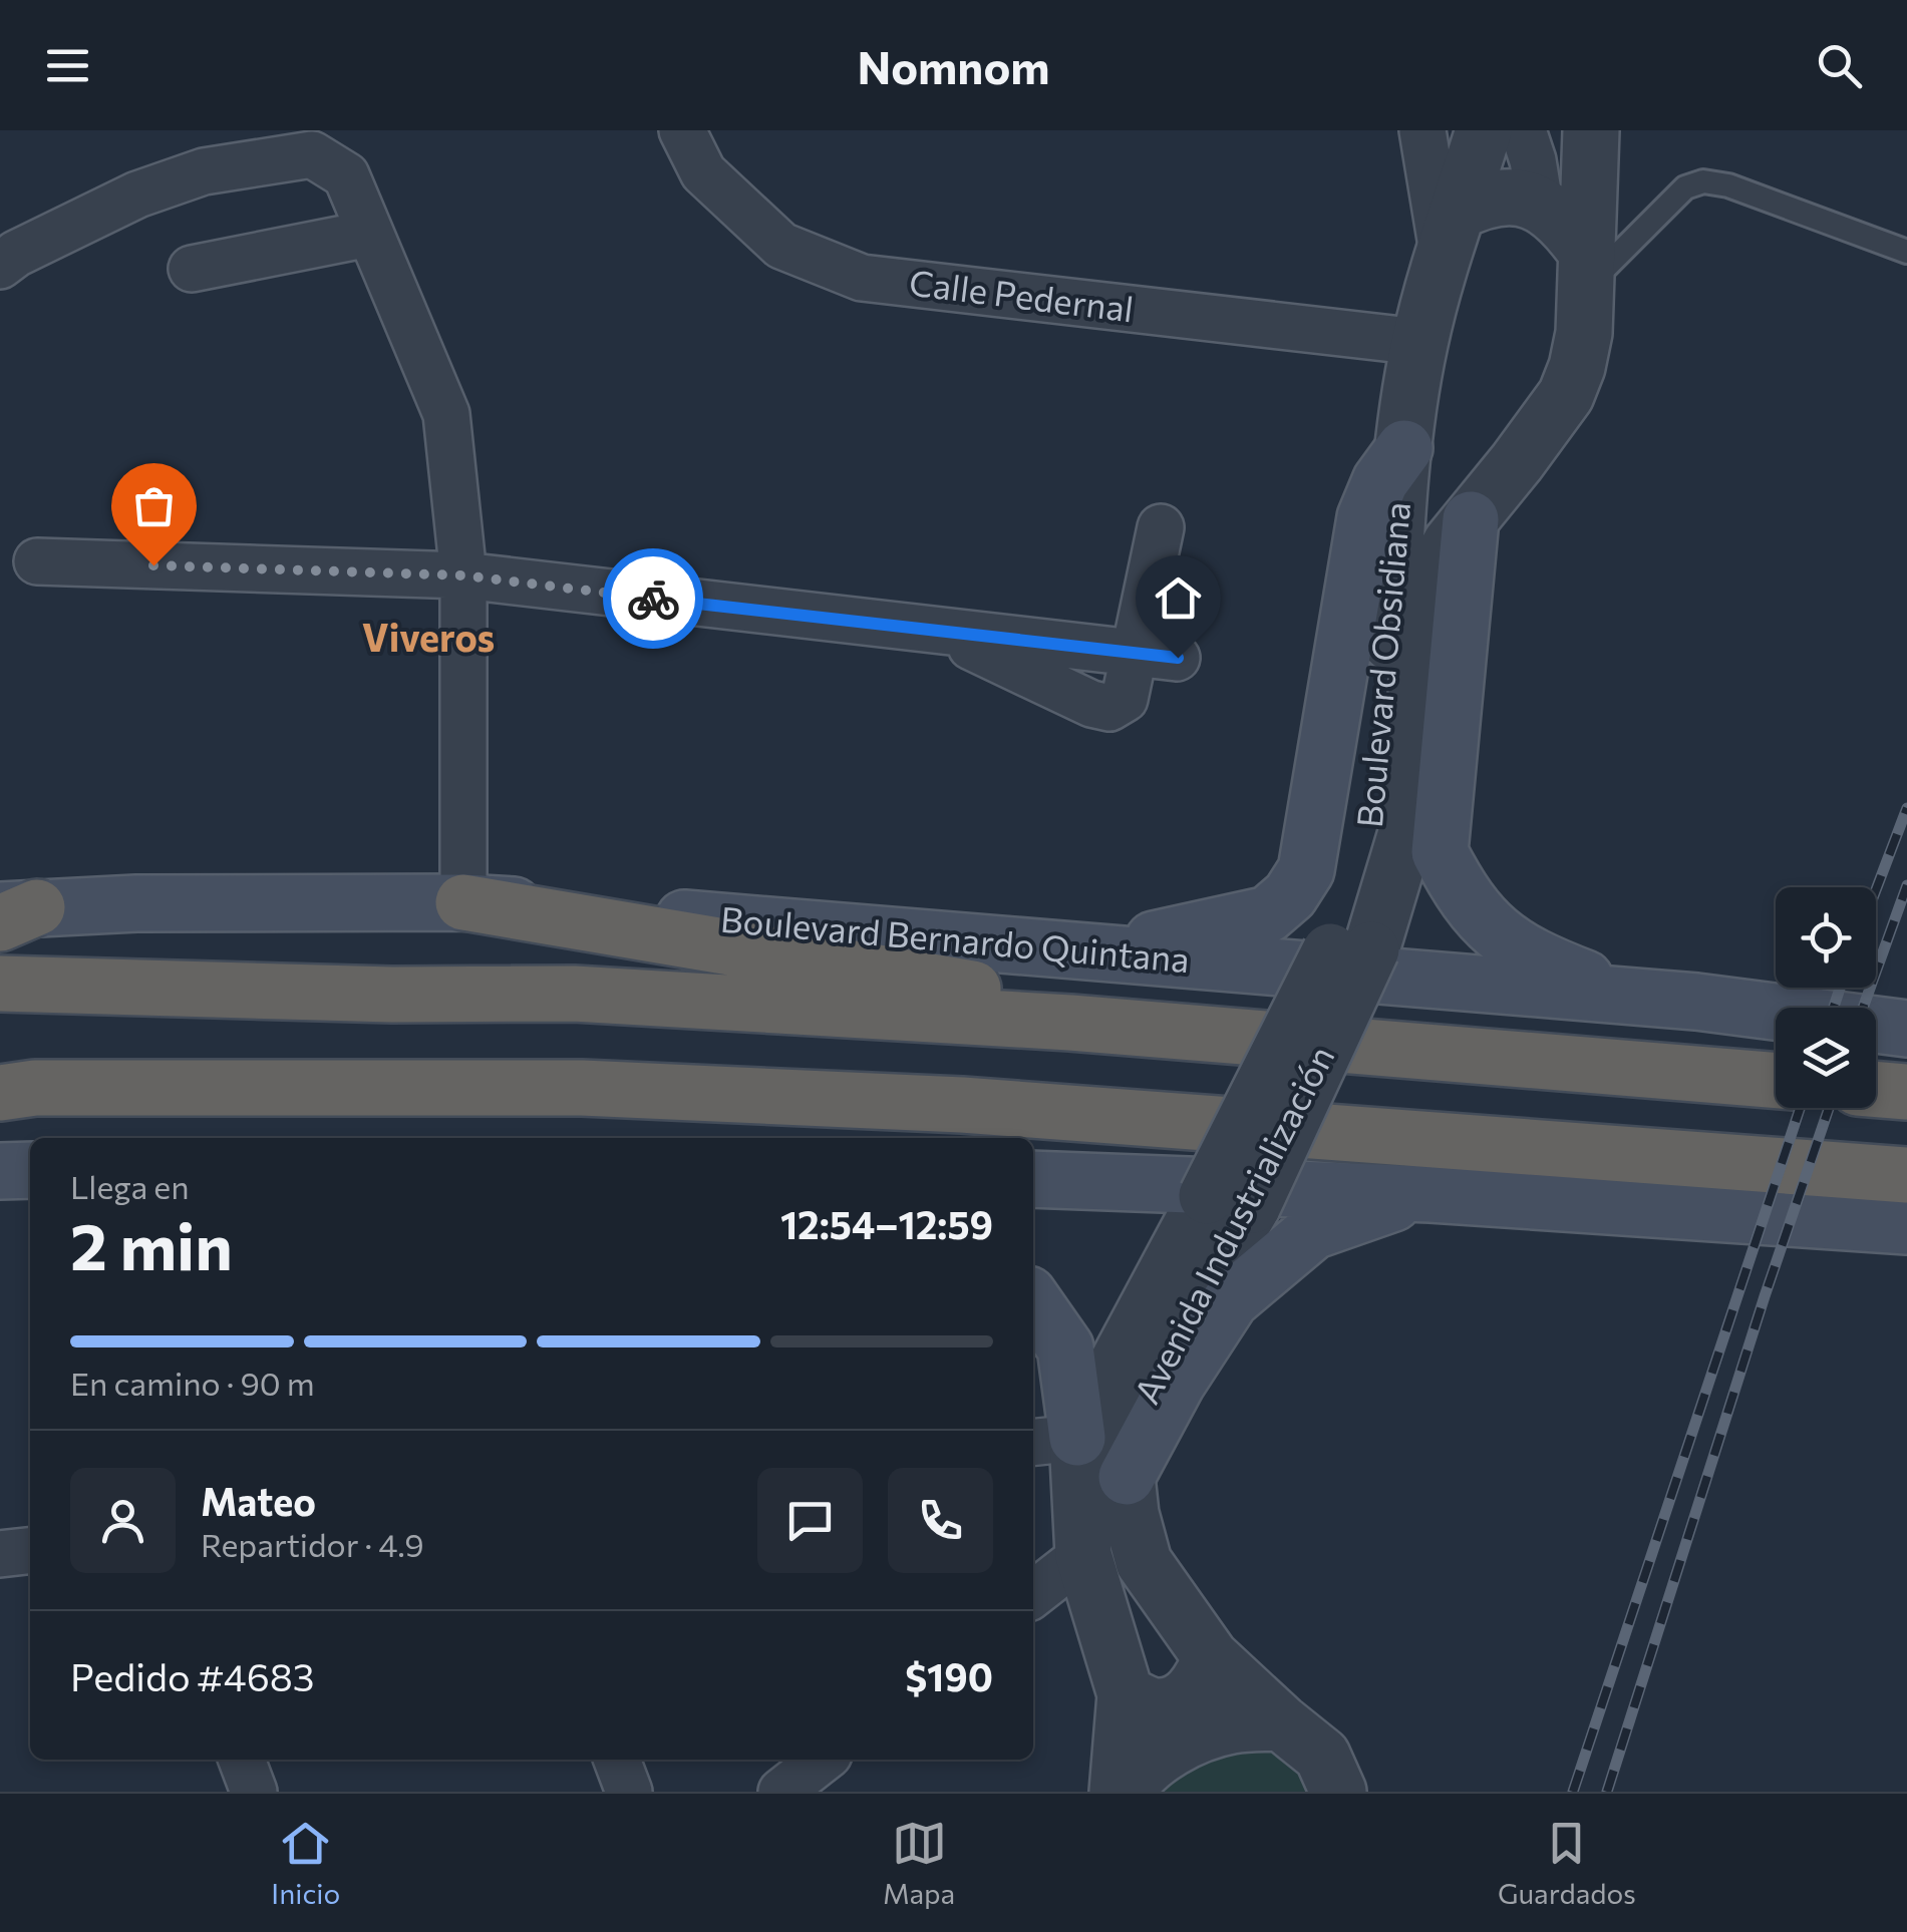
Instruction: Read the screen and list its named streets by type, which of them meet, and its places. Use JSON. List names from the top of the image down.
{
  "streets": {
    "highway": ["Boulevard Bernardo Quintana"],
    "street": ["Calle Pedernal", "Boulevard Obsidiana", "Avenida Industrialización"]
  },
  "crossings": [
    ["Calle Pedernal", "Boulevard Obsidiana"],
    ["Boulevard Obsidiana", "Avenida Industrialización"]
  ],
  "districts": ["Viveros"],
  "page": {
    "header": "Nomnom",
    "heading": ["2 min", "Llega en", "12:54–12:59"],
    "panel": [
      "Mateo",
      "Repartidor · 4.9",
      "Pedido #4683",
      "$190"
    ],
    "bar": "En camino · 90 m",
    "tabs": ["Inicio", "Mapa", "Guardados"]
  }
}
